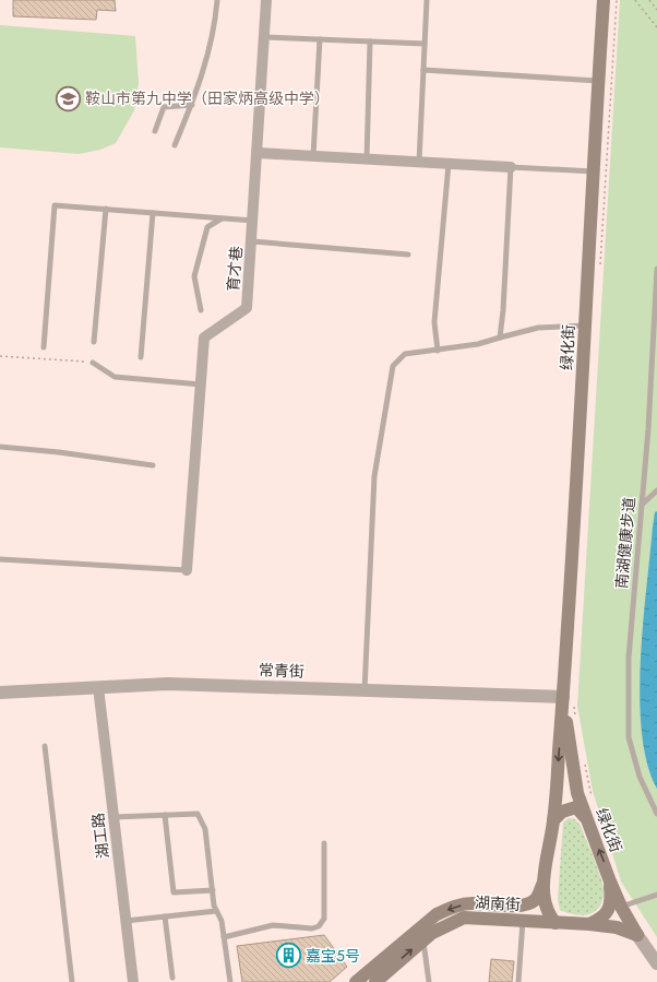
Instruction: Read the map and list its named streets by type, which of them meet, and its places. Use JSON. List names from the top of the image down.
{
  "streets": {
    "main road": ["绿化街", "湖南街"],
    "street": ["育才巷", "常青街", "湖工路"],
    "lane": ["南湖健康步道"]
  },
  "crossings": [
    ["绿化街", "常青街"],
    ["绿化街", "湖南街"],
    ["常青街", "湖工路"]
  ],
  "places": {
    "school or university": ["鞍山市第九中学（田家炳高级中学）"],
    "building": ["嘉宝5号"]
  }
}
